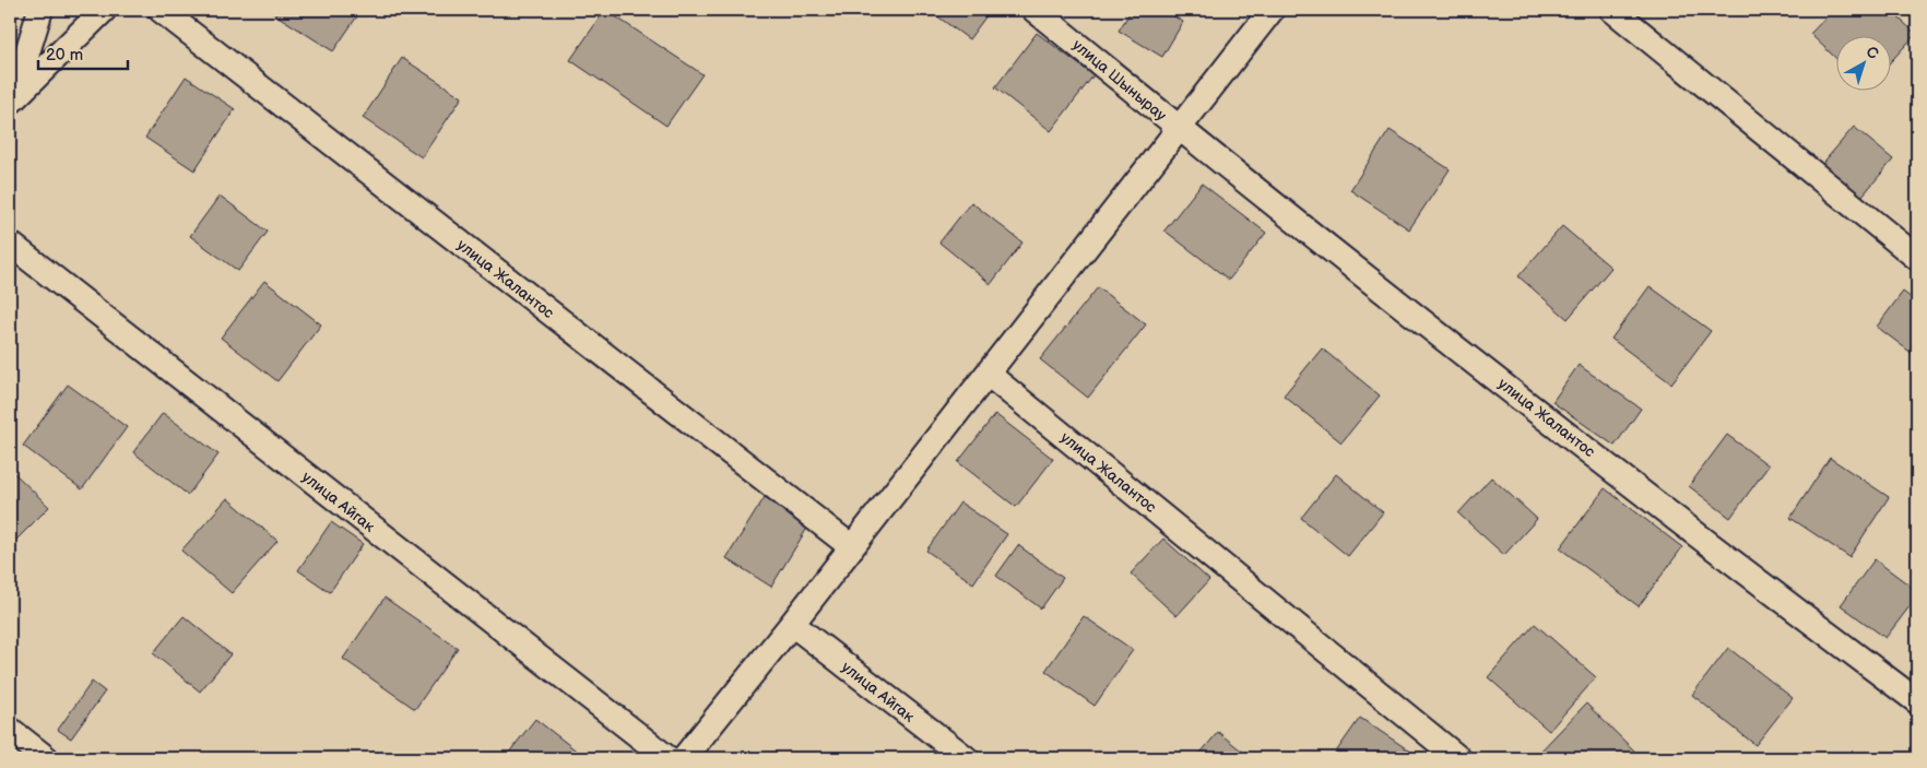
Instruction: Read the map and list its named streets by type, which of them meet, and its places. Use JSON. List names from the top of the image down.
{
  "streets": {
    "street": ["улица Шынырау", "улица Жалантос", "улица Айгак"]
  },
  "crossings": [
    ["улица Шынырау", "улица Жалантос"]
  ],
  "scale_bar": "20 m",
  "north": "top right"
}
